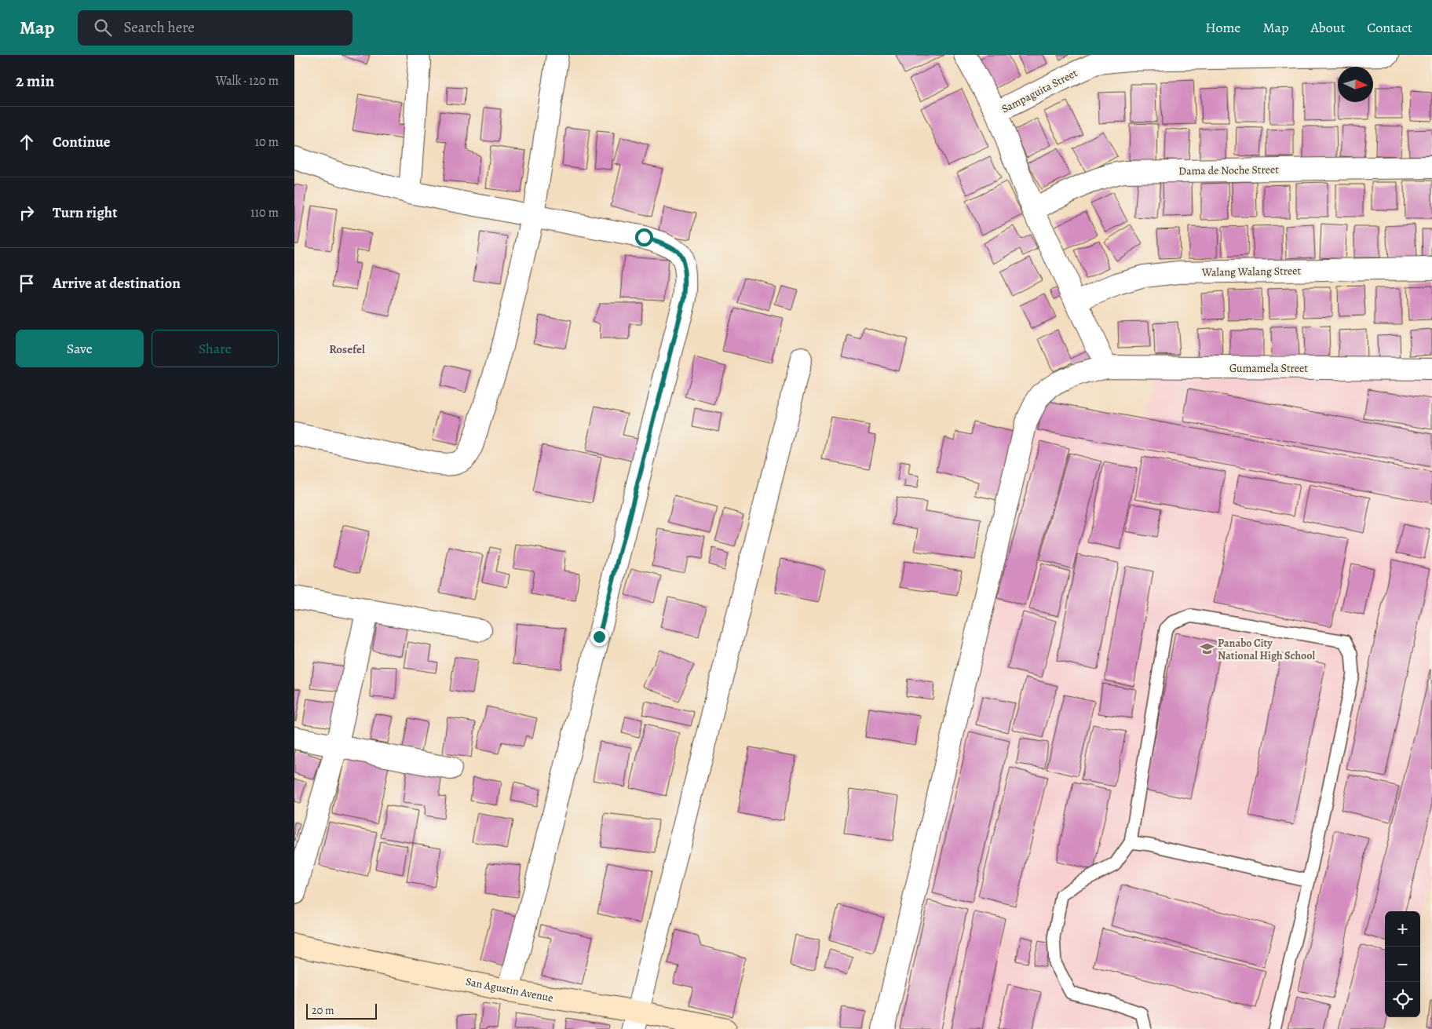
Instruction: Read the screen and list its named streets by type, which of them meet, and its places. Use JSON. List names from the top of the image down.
{
  "streets": {
    "street": [
      "Sampaguita Street",
      "Dama de Noche Street",
      "Walang Walang Street",
      "Gumamela Street",
      "San Agustin Avenue"
    ]
  },
  "districts": ["Rosefel"],
  "places": {
    "school or university": ["Panabo City National High School"]
  },
  "scale_bar": "20 m",
  "north": "right",
  "page": {
    "header": "Map",
    "search": "Search here",
    "nav": [
      "Home",
      "Map",
      "About",
      "Contact"
    ],
    "heading": ["2 min", "Walk · 120 m"],
    "list": [
      ["Continue", "10 m"],
      ["Turn right", "110 m"],
      "Arrive at destination"
    ],
    "buttons": ["Save", "Share"],
    "map_buttons": ["+", "−"],
    "scale": "20 m"
  }
}
